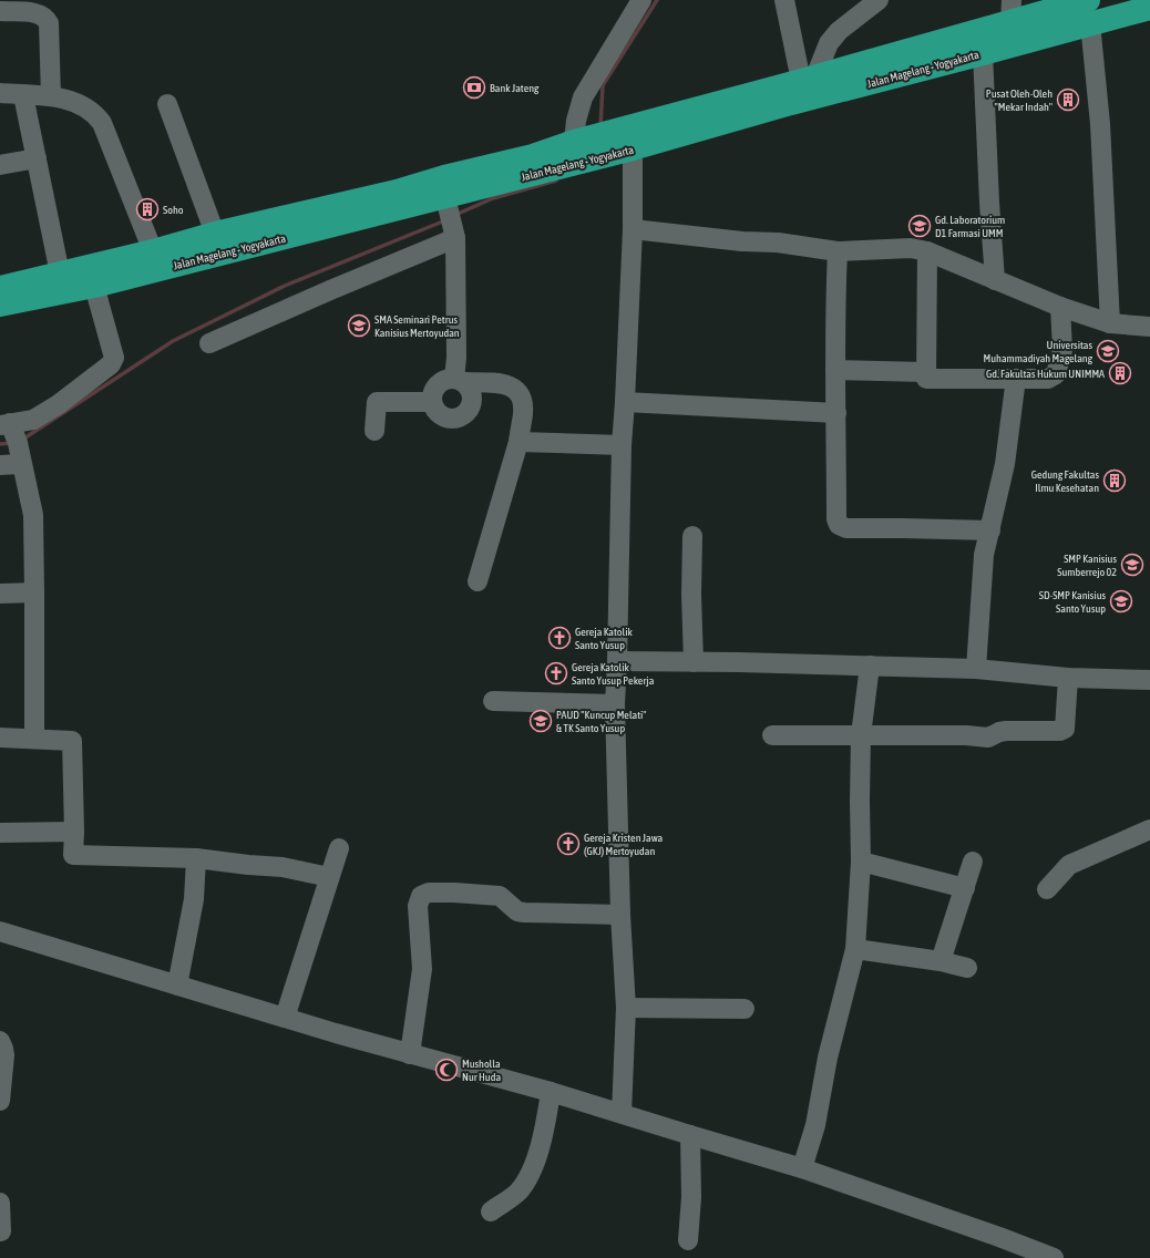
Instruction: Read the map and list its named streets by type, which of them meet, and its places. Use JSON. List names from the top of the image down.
{
  "streets": {
    "highway": ["Jalan Magelang - Yogyakarta"]
  },
  "places": {
    "bank": ["Bank Jateng"],
    "building": [
      "Pusat Oleh-Oleh \"Mekar Indah\"",
      "Soho",
      "Gd. Fakultas Hukum UNIMMA",
      "Gedung Fakultas Ilmu Kesehatan"
    ],
    "school or university": [
      "Gd. Laboratorium D1 Farmasi UMM",
      "SMA Seminari Petrus Kanisius Mertoyudan",
      "Universitas Muhammadiyah Magelang",
      "SMP Kanisius Sumberrejo 02",
      "SD-SMP Kanisius Santo Yusup",
      "PAUD \"Kuncup Melati\" & TK Santo Yusup"
    ],
    "church": ["Gereja Katolik Santo Yusup", "Gereja Katolik Santo Yusup Pekerja", "Gereja Kristen Jawa (GKJ) Mertoyudan"],
    "mosque": ["Musholla Nur Huda"]
  }
}
